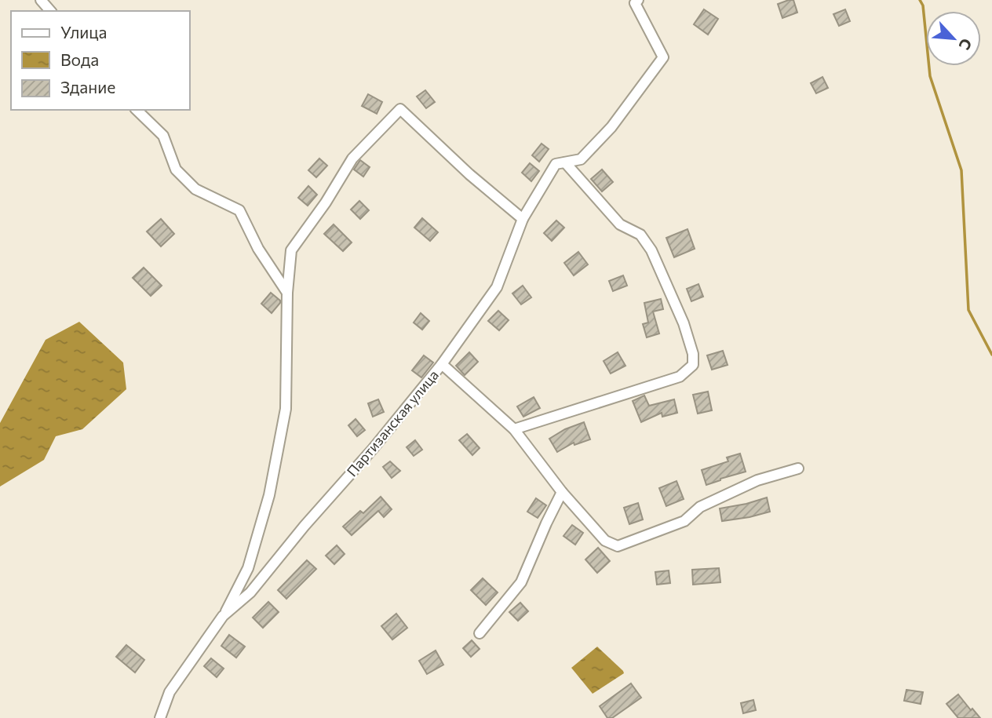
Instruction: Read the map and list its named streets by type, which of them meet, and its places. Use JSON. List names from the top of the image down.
{
  "streets": {
    "street": ["Партизанская улица"]
  },
  "legend": ["Улица", "Вода", "Здание"],
  "north": "bottom right"
}
